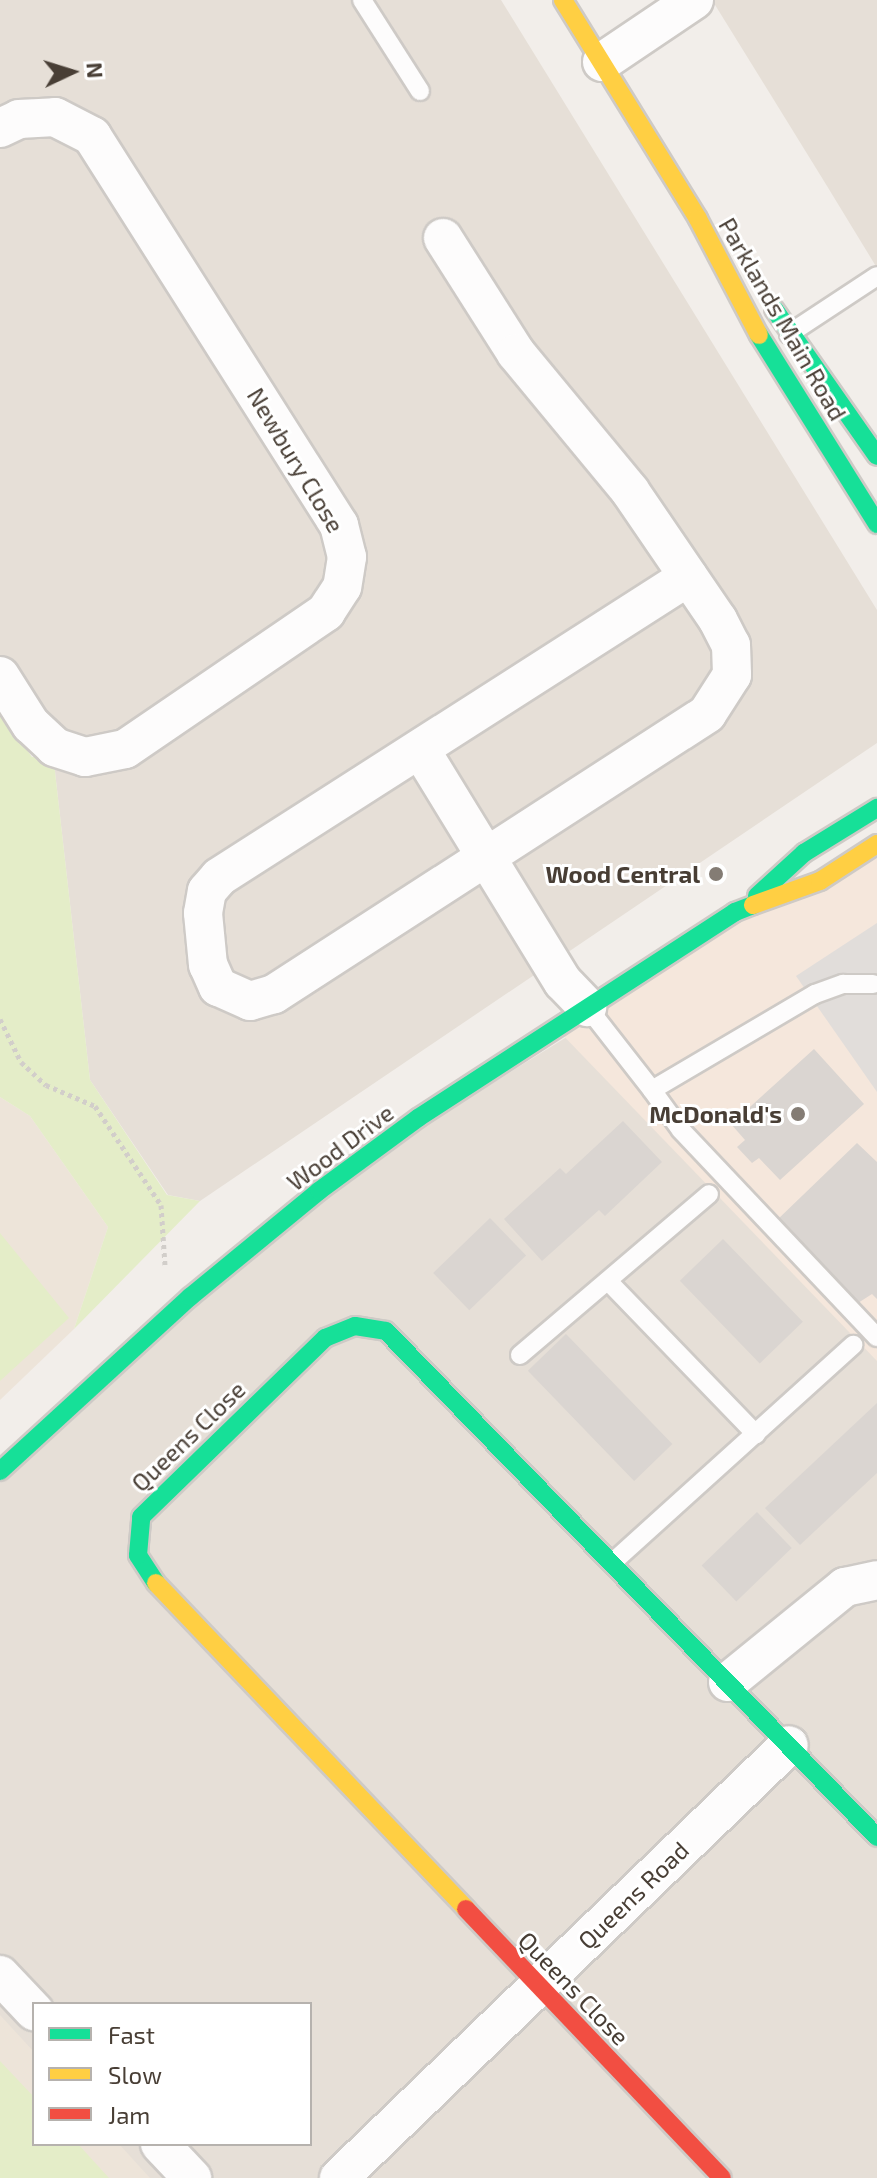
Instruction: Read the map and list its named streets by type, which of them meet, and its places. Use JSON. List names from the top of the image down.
{
  "streets": {
    "street": [
      "Parklands Main Road",
      "Newbury Close",
      "Wood Drive",
      "Queens Close",
      "Queens Road"
    ]
  },
  "crossings": [
    ["Queens Close", "Queens Road"]
  ],
  "places": ["Wood Central", "McDonald's"],
  "legend": ["Fast", "Slow", "Jam"],
  "north": "right"
}
